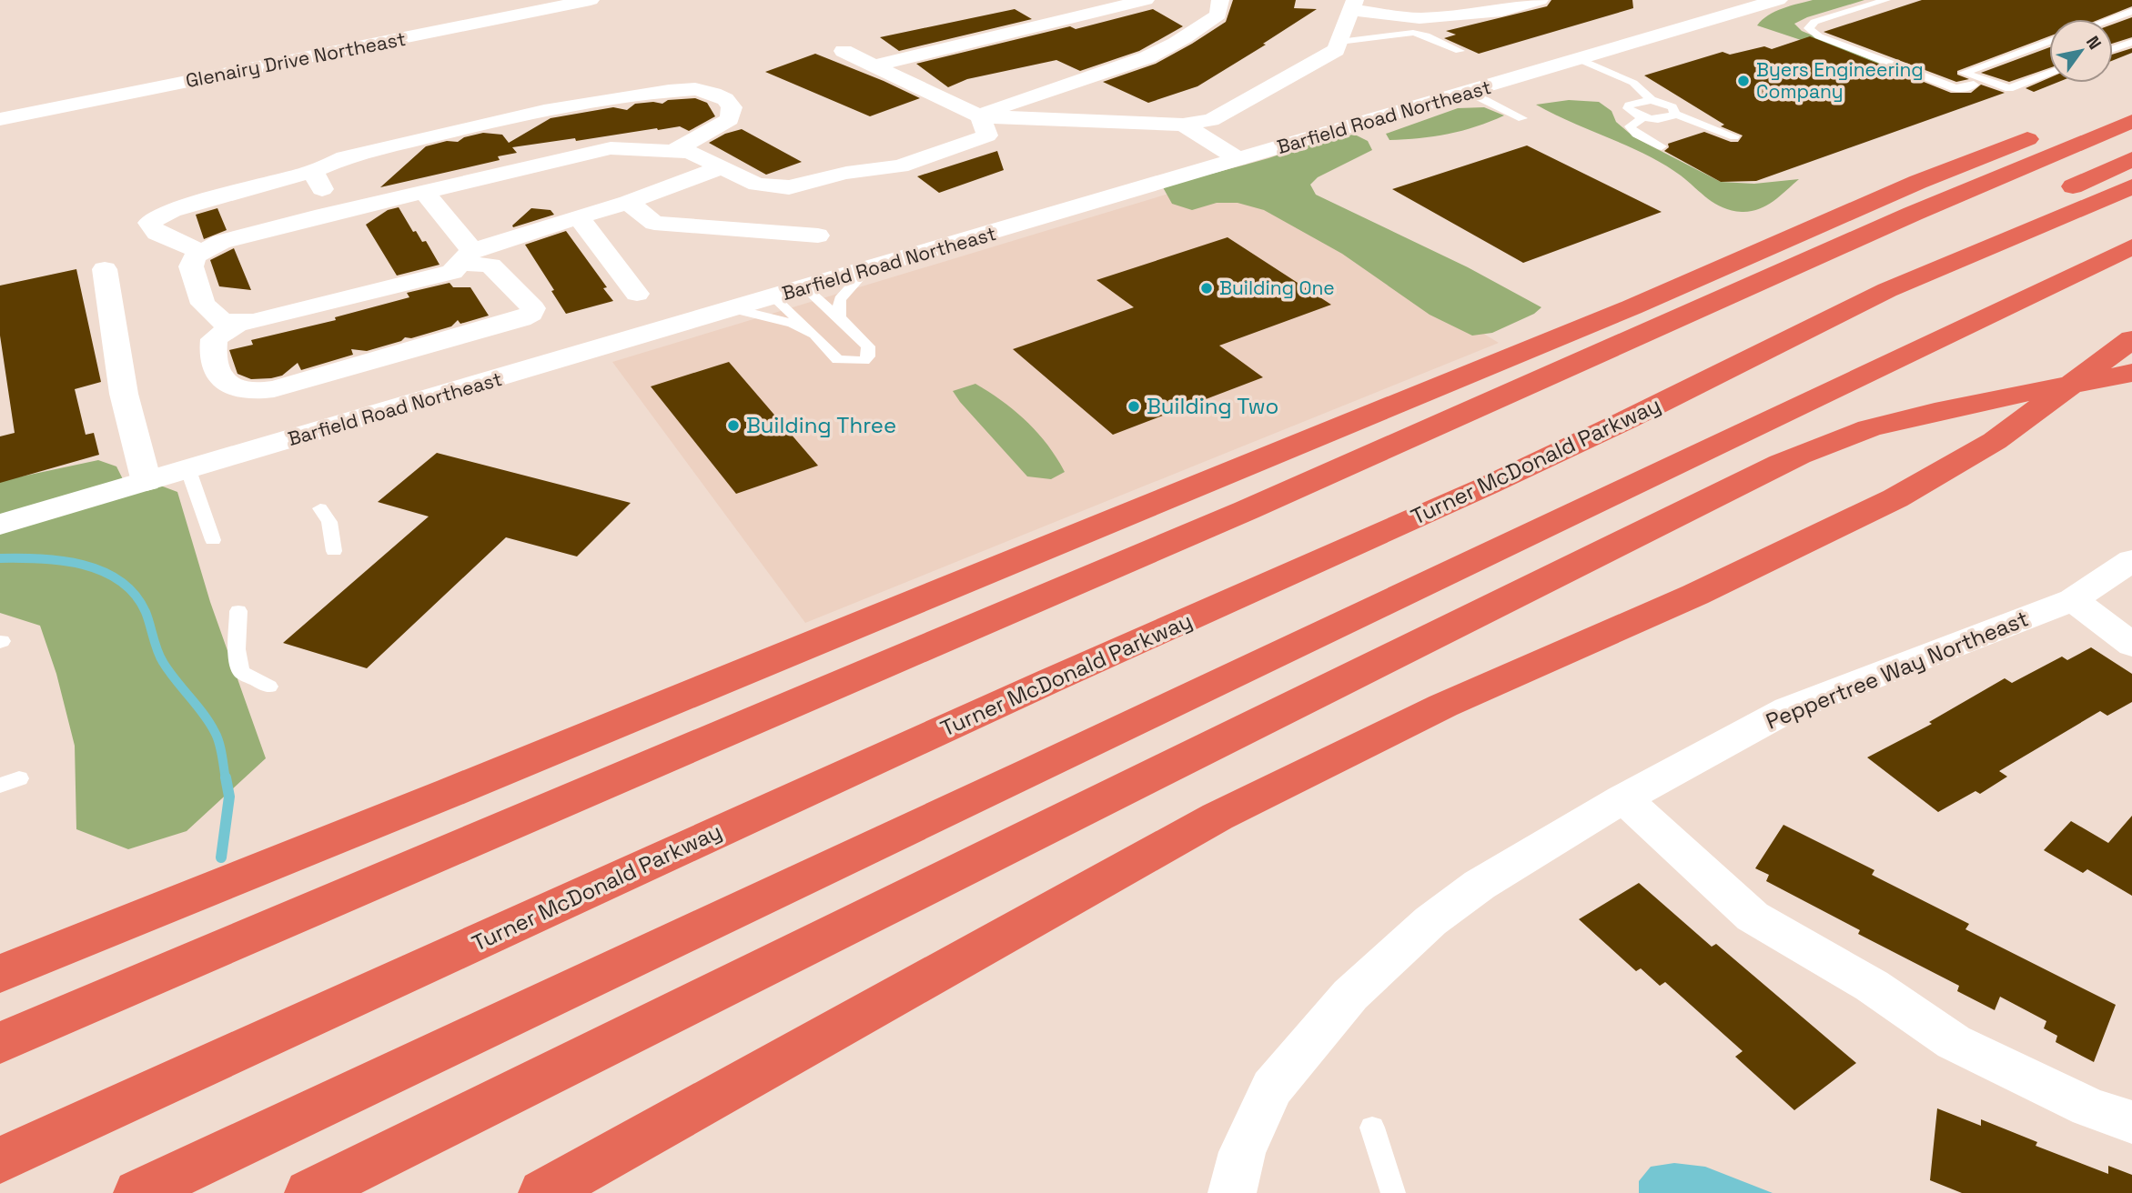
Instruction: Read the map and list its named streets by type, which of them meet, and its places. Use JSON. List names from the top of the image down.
{
  "streets": {
    "highway": ["Turner McDonald Parkway"],
    "street": ["Glenairy Drive Northeast", "Barfield Road Northeast", "Peppertree Way Northeast"]
  },
  "places": [
    "Byers Engineering Company",
    "Building One",
    "Building Two",
    "Building Three"
  ],
  "north": "top right"
}
